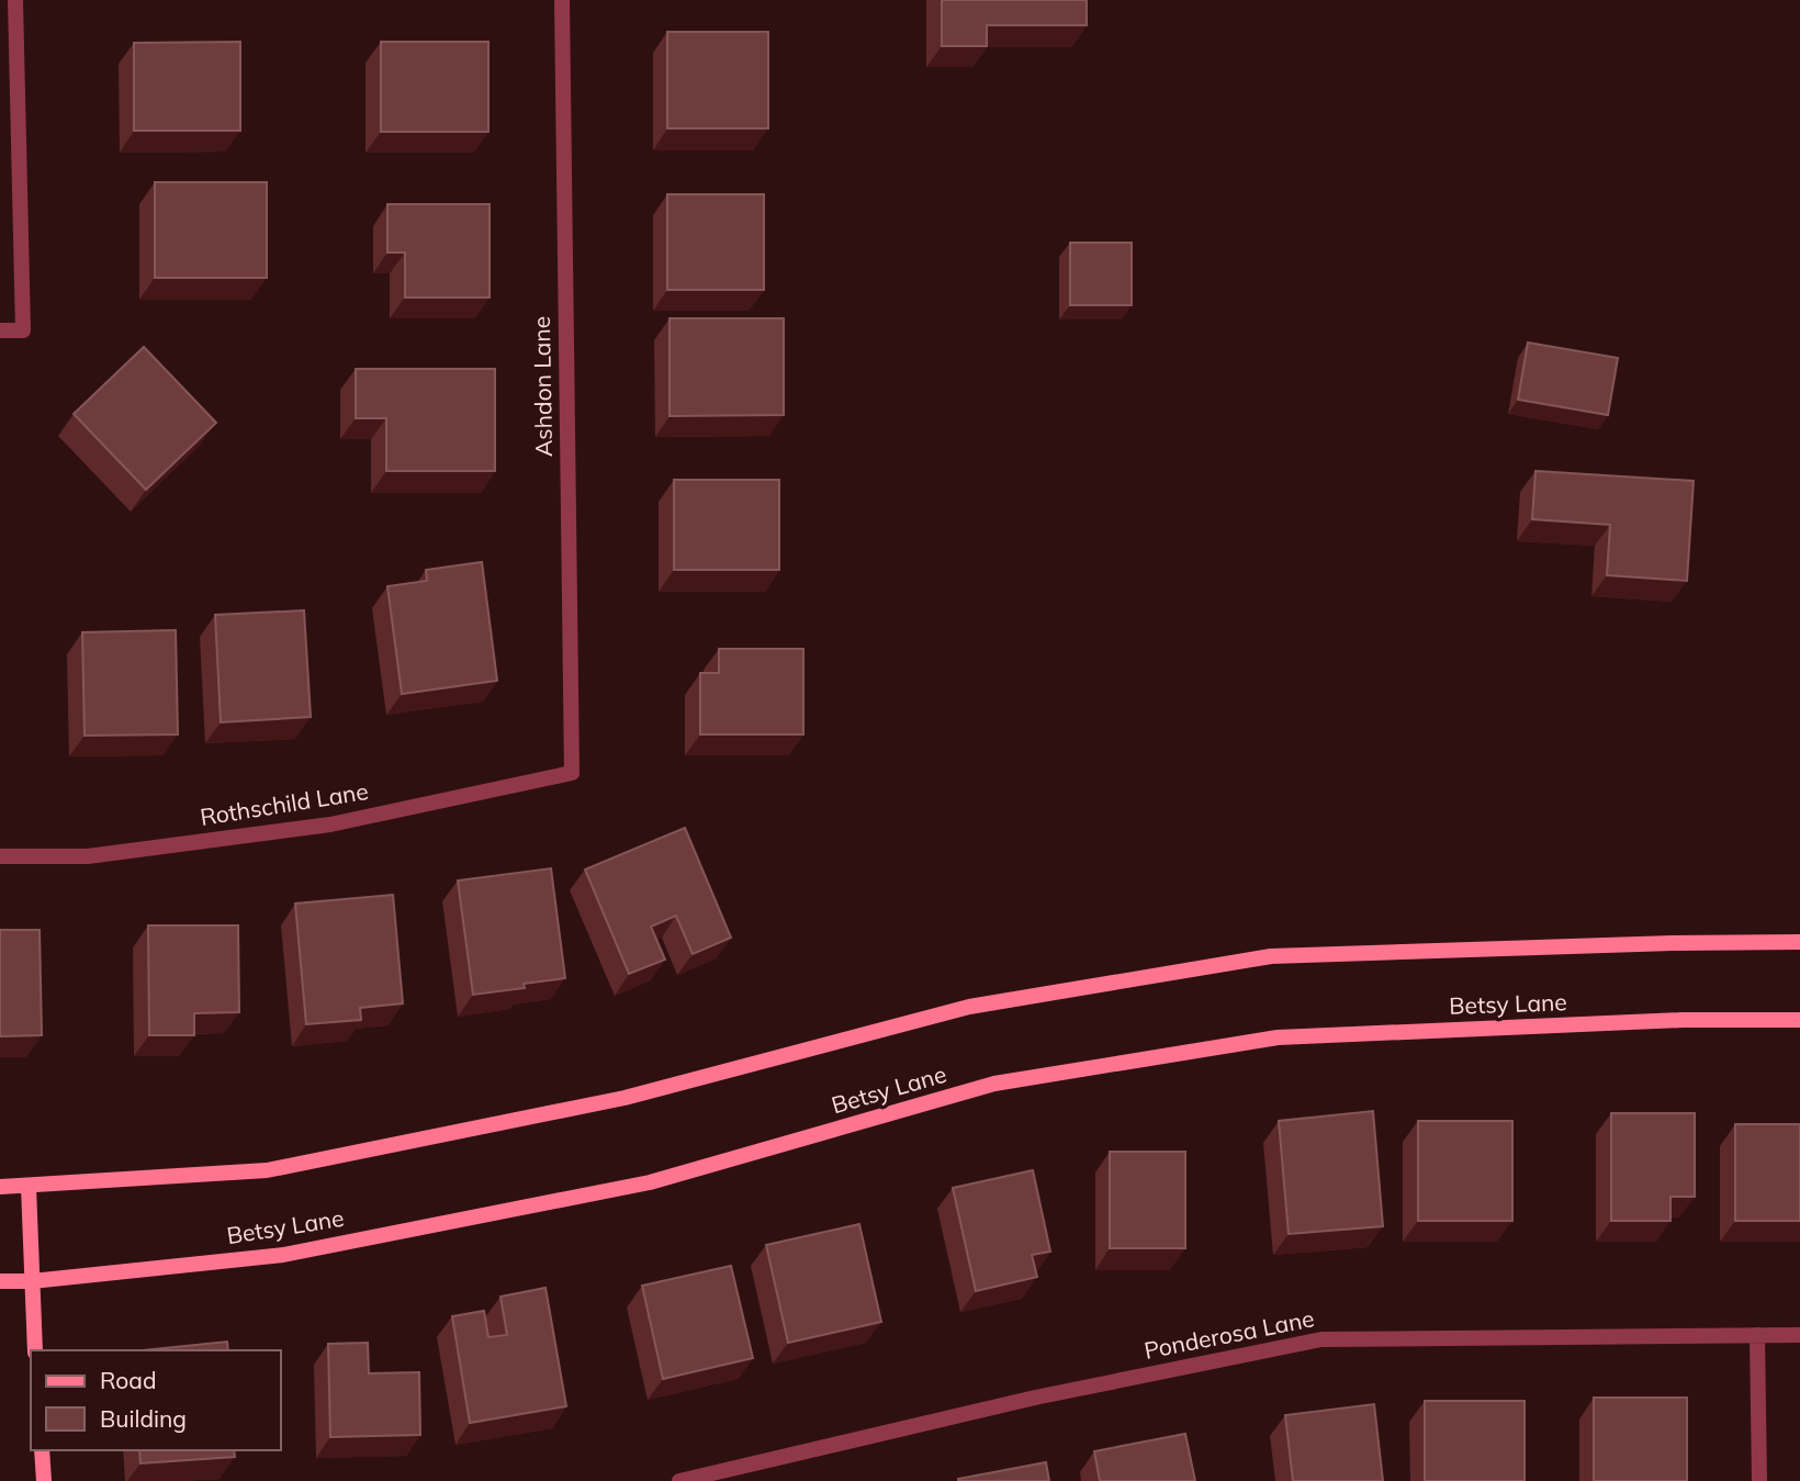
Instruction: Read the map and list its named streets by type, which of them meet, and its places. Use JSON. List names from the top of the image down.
{
  "streets": {
    "main road": ["Betsy Lane"],
    "street": ["Ashdon Lane", "Rothschild Lane", "Ponderosa Lane"]
  },
  "crossings": [
    ["Ashdon Lane", "Rothschild Lane"]
  ],
  "legend": ["Road", "Building"]
}
